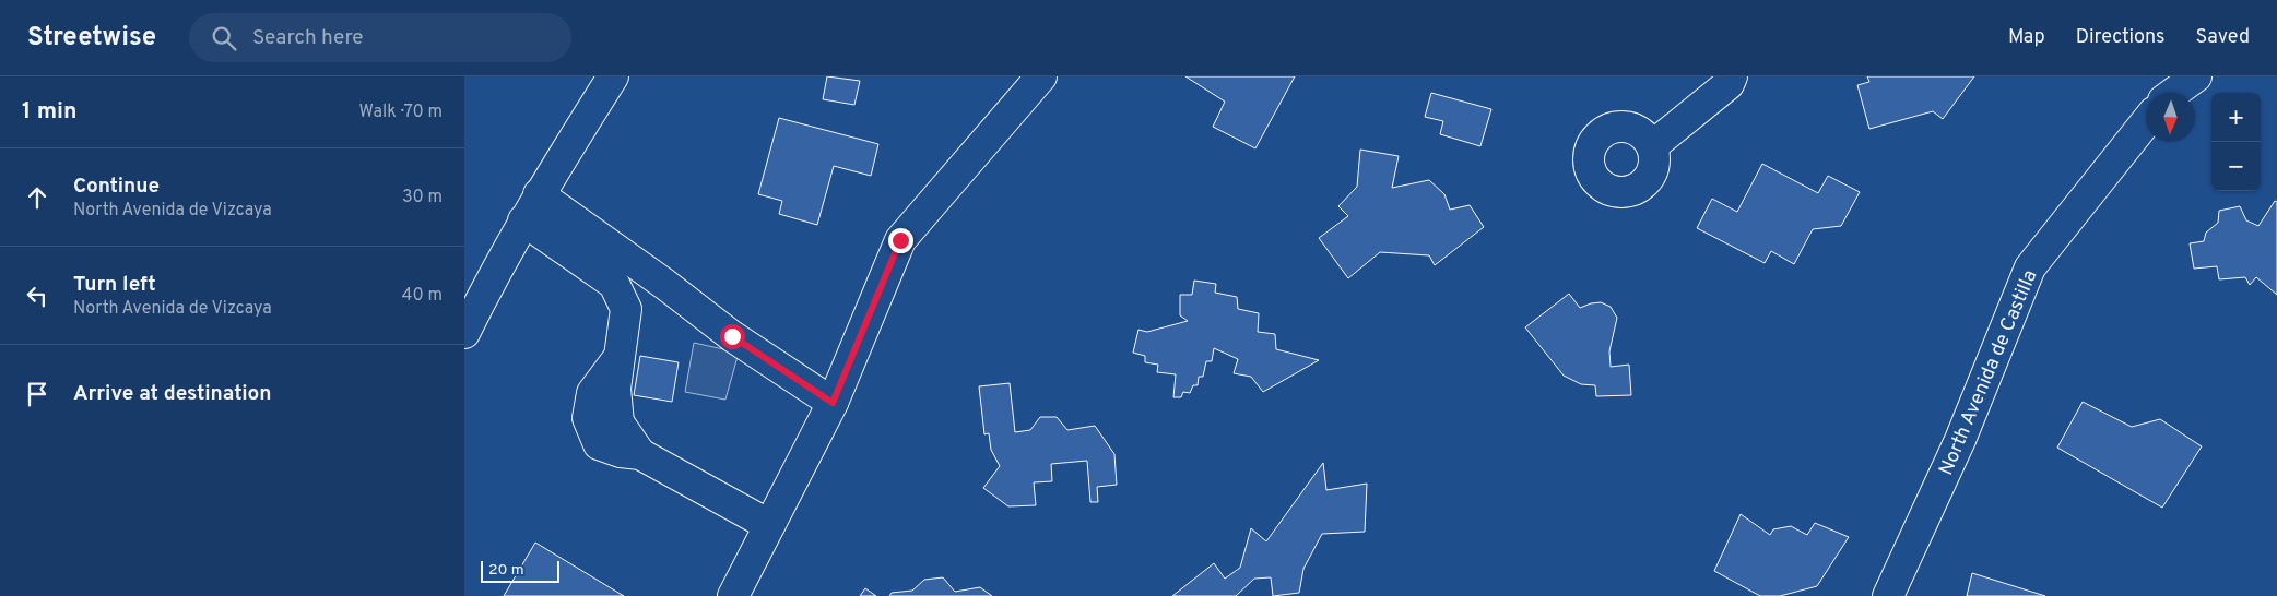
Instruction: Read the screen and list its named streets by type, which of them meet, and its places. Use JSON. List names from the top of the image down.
{
  "streets": {
    "street": ["North Avenida de Castilla"]
  },
  "scale_bar": "20 m",
  "north": "bottom",
  "page": {
    "header": "Streetwise",
    "search": "Search here",
    "nav": ["Map", "Directions", "Saved"],
    "heading": ["1 min", "Walk · 70 m"],
    "map_buttons": ["+", "−"],
    "list": [
      ["Continue", "North Avenida de Vizcaya", "30 m"],
      ["Turn left", "North Avenida de Vizcaya", "40 m"],
      "Arrive at destination"
    ],
    "scale": "20 m"
  }
}
